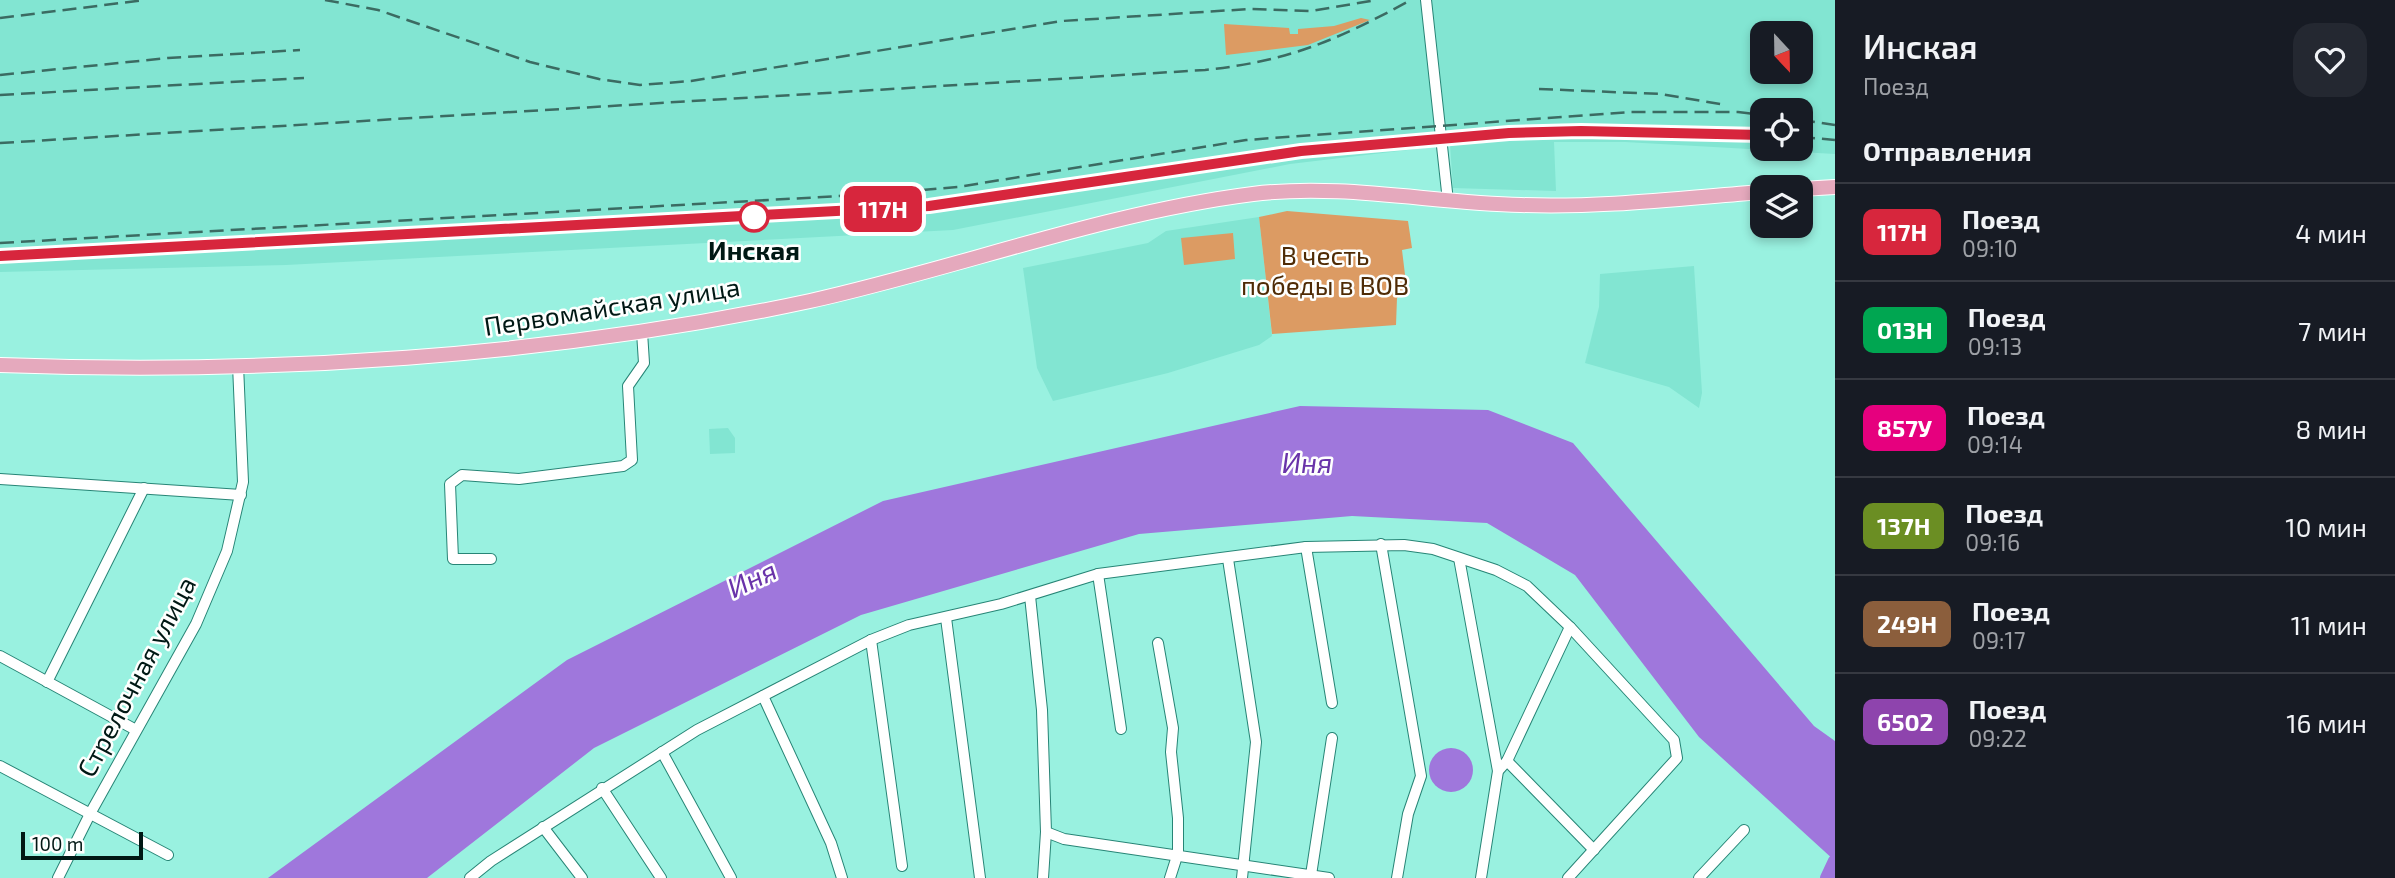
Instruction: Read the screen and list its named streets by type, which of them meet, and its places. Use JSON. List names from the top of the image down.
{
  "streets": {
    "main road": ["Первомайская улица"],
    "street": ["Стрелочная улица"]
  },
  "crossings": [
    ["Первомайская улица", "Стрелочная улица"]
  ],
  "water": ["Иня"],
  "parks": ["В честь победы в ВОВ"],
  "places": ["Инская"],
  "scale_bar": "100 m",
  "north": "bottom",
  "page": {
    "on_map": "117Н",
    "heading": [
      ["Инская", "Поезд"],
      "Отправления"
    ],
    "list": [
      {
        "mark": "117Н",
        "name": "Поезд",
        "note": "09:10",
        "value": "4 мин"
      },
      {
        "mark": "013Н",
        "name": "Поезд",
        "note": "09:13",
        "value": "7 мин"
      },
      {
        "mark": "857У",
        "name": "Поезд",
        "note": "09:14",
        "value": "8 мин"
      },
      {
        "mark": "137Н",
        "name": "Поезд",
        "note": "09:16",
        "value": "10 мин"
      },
      {
        "mark": "249Н",
        "name": "Поезд",
        "note": "09:17",
        "value": "11 мин"
      },
      {
        "mark": "6502",
        "name": "Поезд",
        "note": "09:22",
        "value": "16 мин"
      }
    ],
    "scale": "100 m"
  }
}
